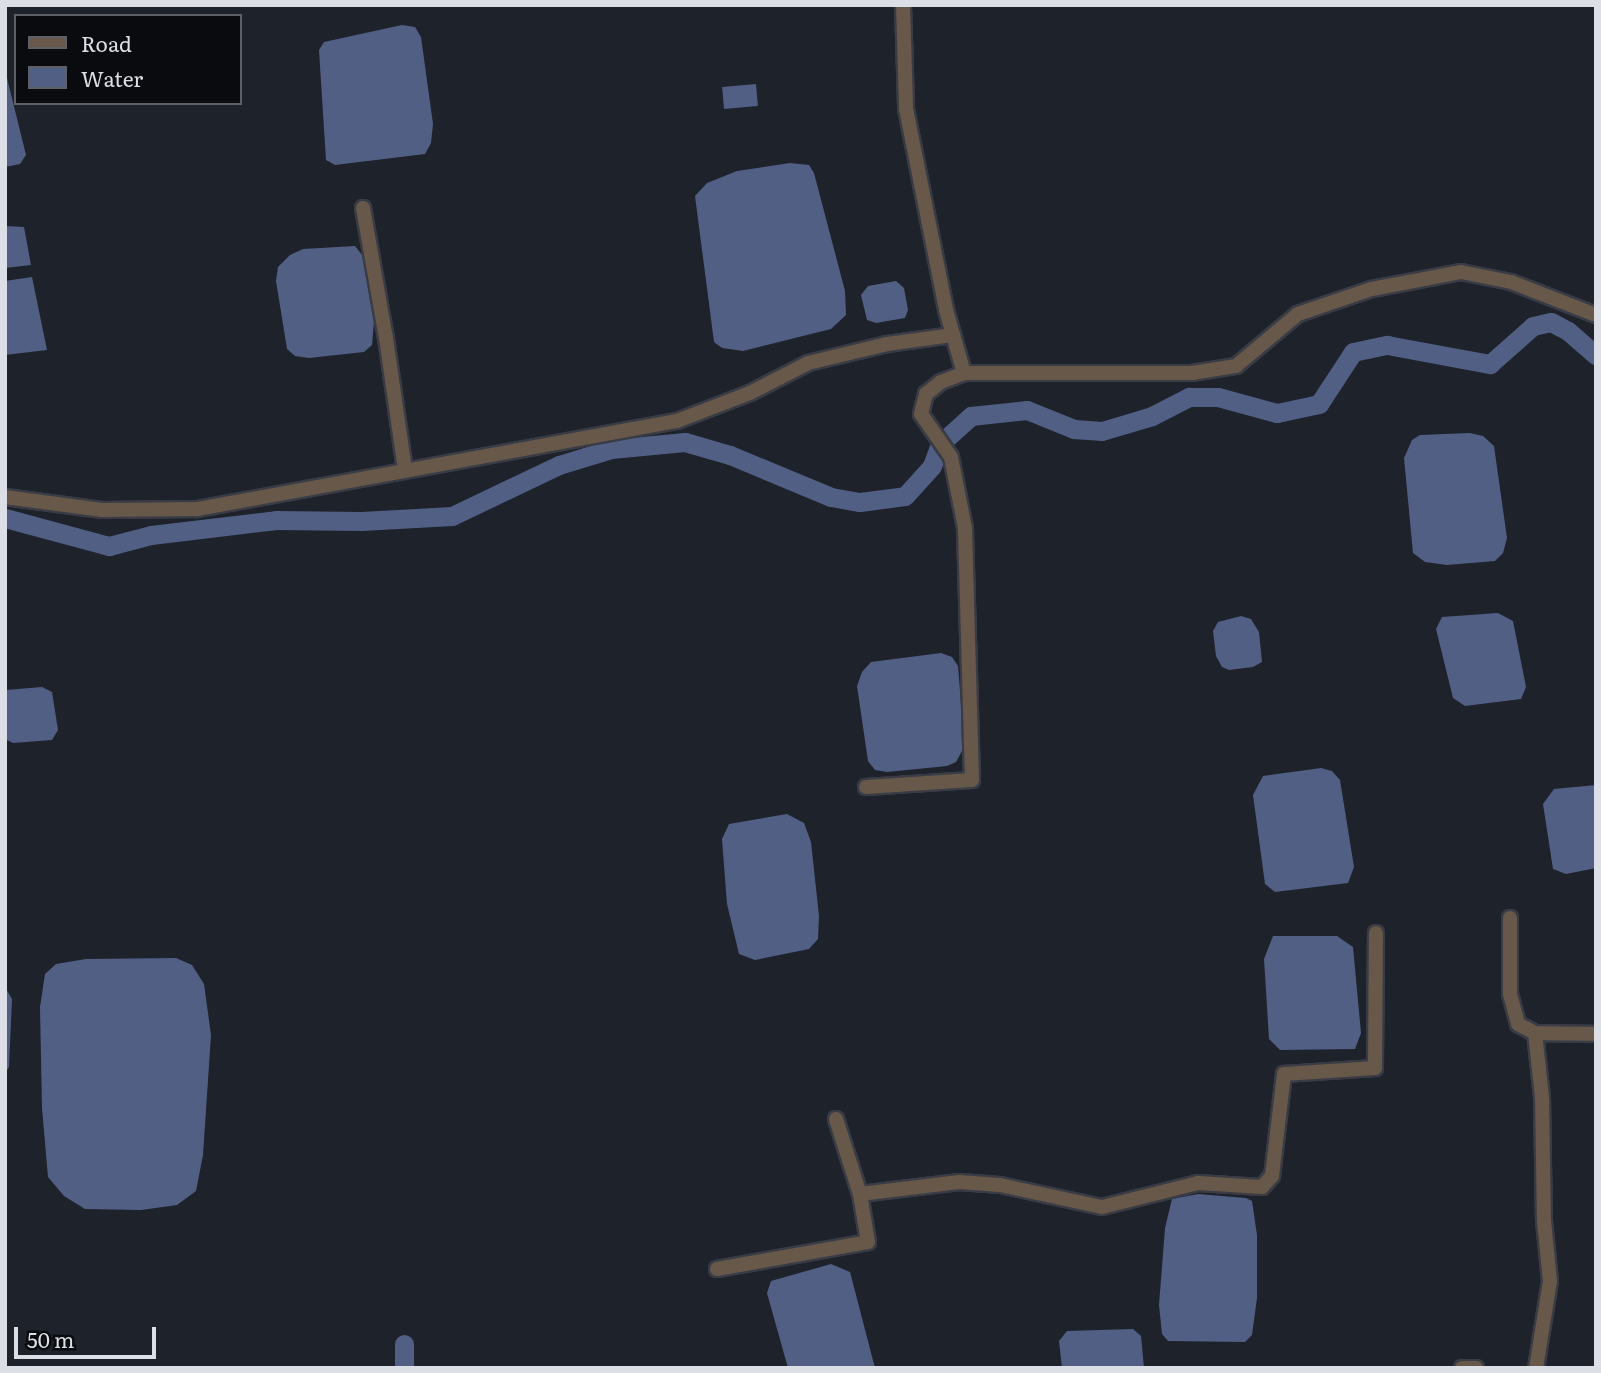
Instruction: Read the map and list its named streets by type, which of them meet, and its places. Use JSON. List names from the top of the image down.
{
  "legend": ["Road", "Water"],
  "scale_bar": "50 m"
}
